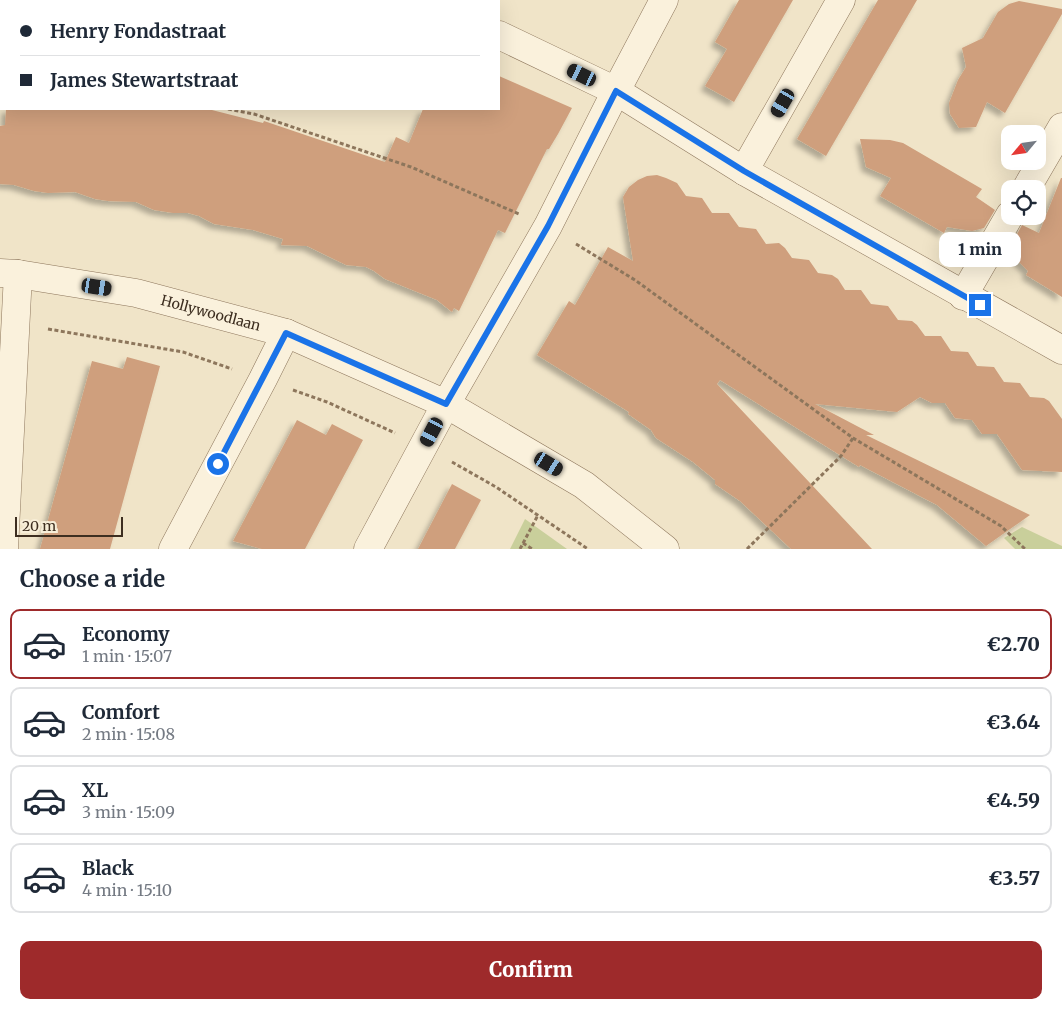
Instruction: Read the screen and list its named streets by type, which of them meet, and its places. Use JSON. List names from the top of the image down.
{
  "streets": {
    "street": ["Hollywoodlaan"]
  },
  "scale_bar": "20 m",
  "north": "bottom left",
  "page": {
    "banner": ["Henry Fondastraat", "James Stewartstraat"],
    "bubble": "1 min",
    "scale": "20 m",
    "heading": "Choose a ride",
    "list": [
      {
        "name": "Economy",
        "note": "1 min · 15:07",
        "value": "€2.70"
      },
      {
        "name": "Comfort",
        "note": "2 min · 15:08",
        "value": "€3.64"
      },
      {
        "name": "XL",
        "note": "3 min · 15:09",
        "value": "€4.59"
      },
      {
        "name": "Black",
        "note": "4 min · 15:10",
        "value": "€3.57"
      }
    ],
    "buttons": "Confirm"
  }
}
